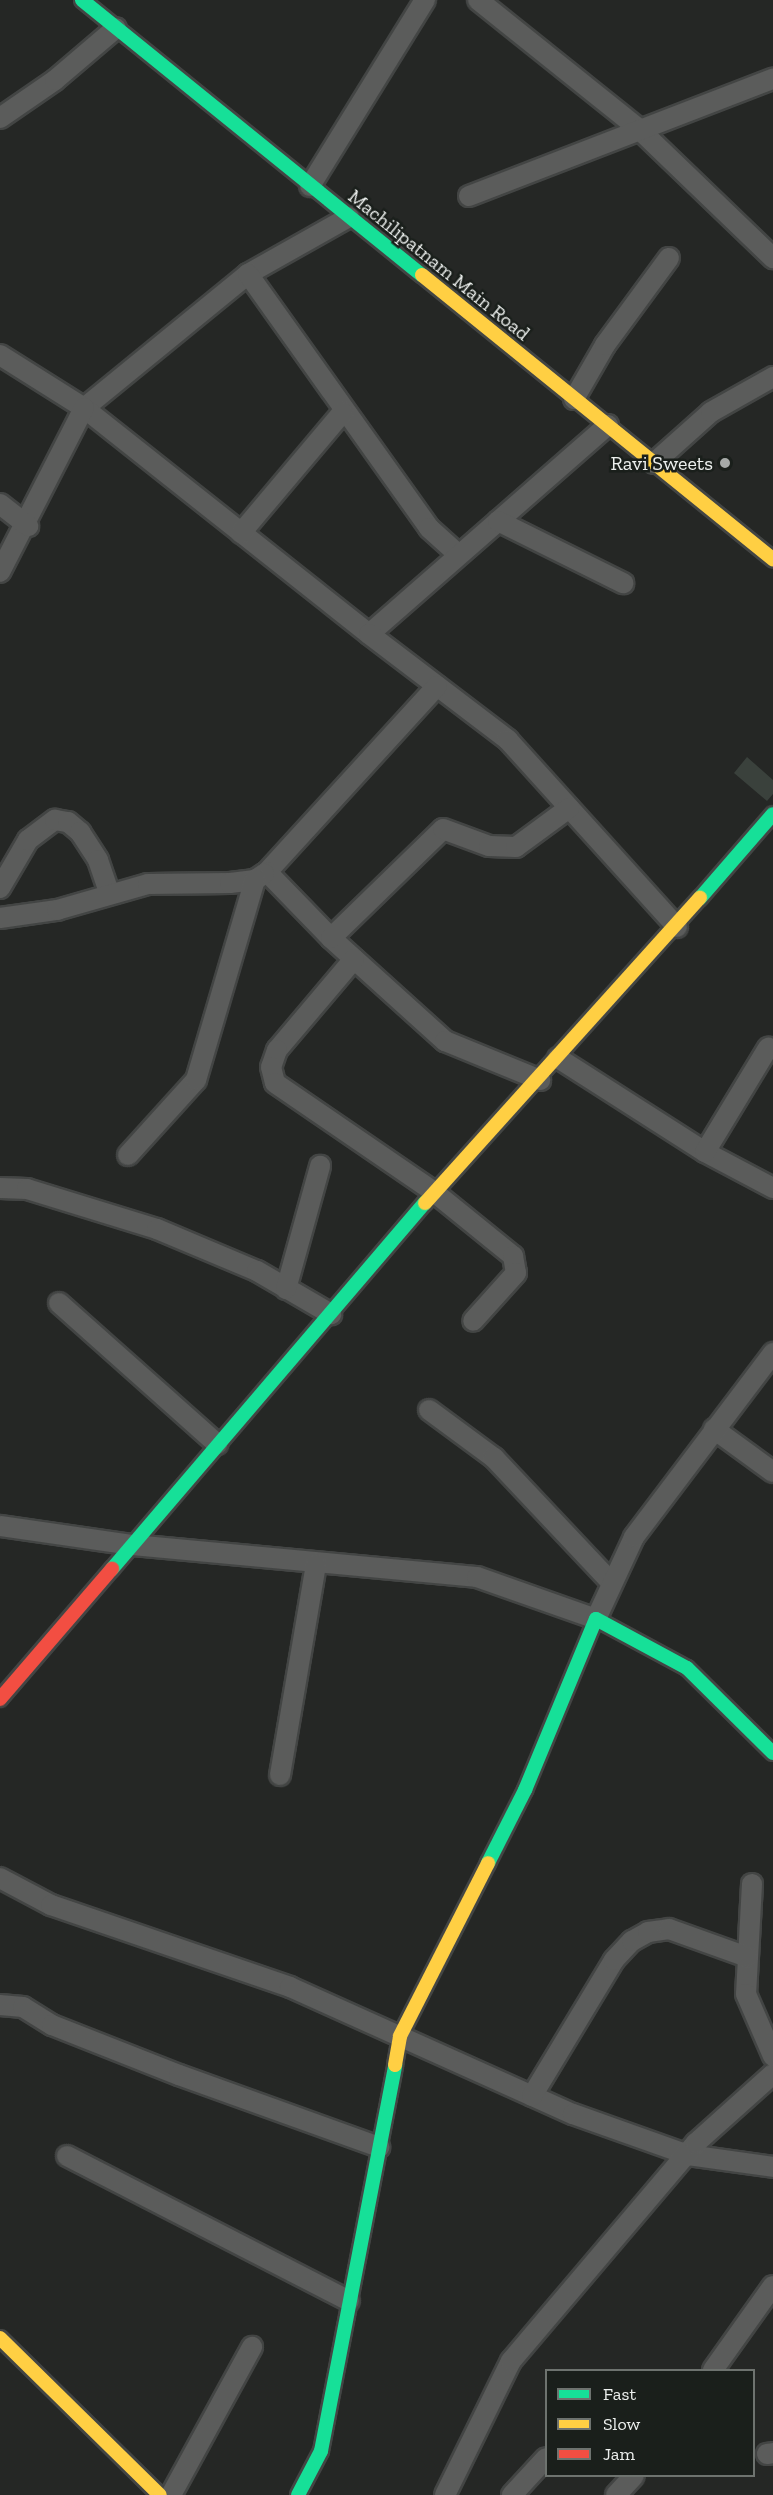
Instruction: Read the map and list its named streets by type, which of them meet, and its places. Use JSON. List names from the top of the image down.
{
  "streets": {
    "street": ["Machilipatnam Main Road"]
  },
  "places": ["Ravi Sweets"],
  "legend": ["Fast", "Slow", "Jam"]
}
